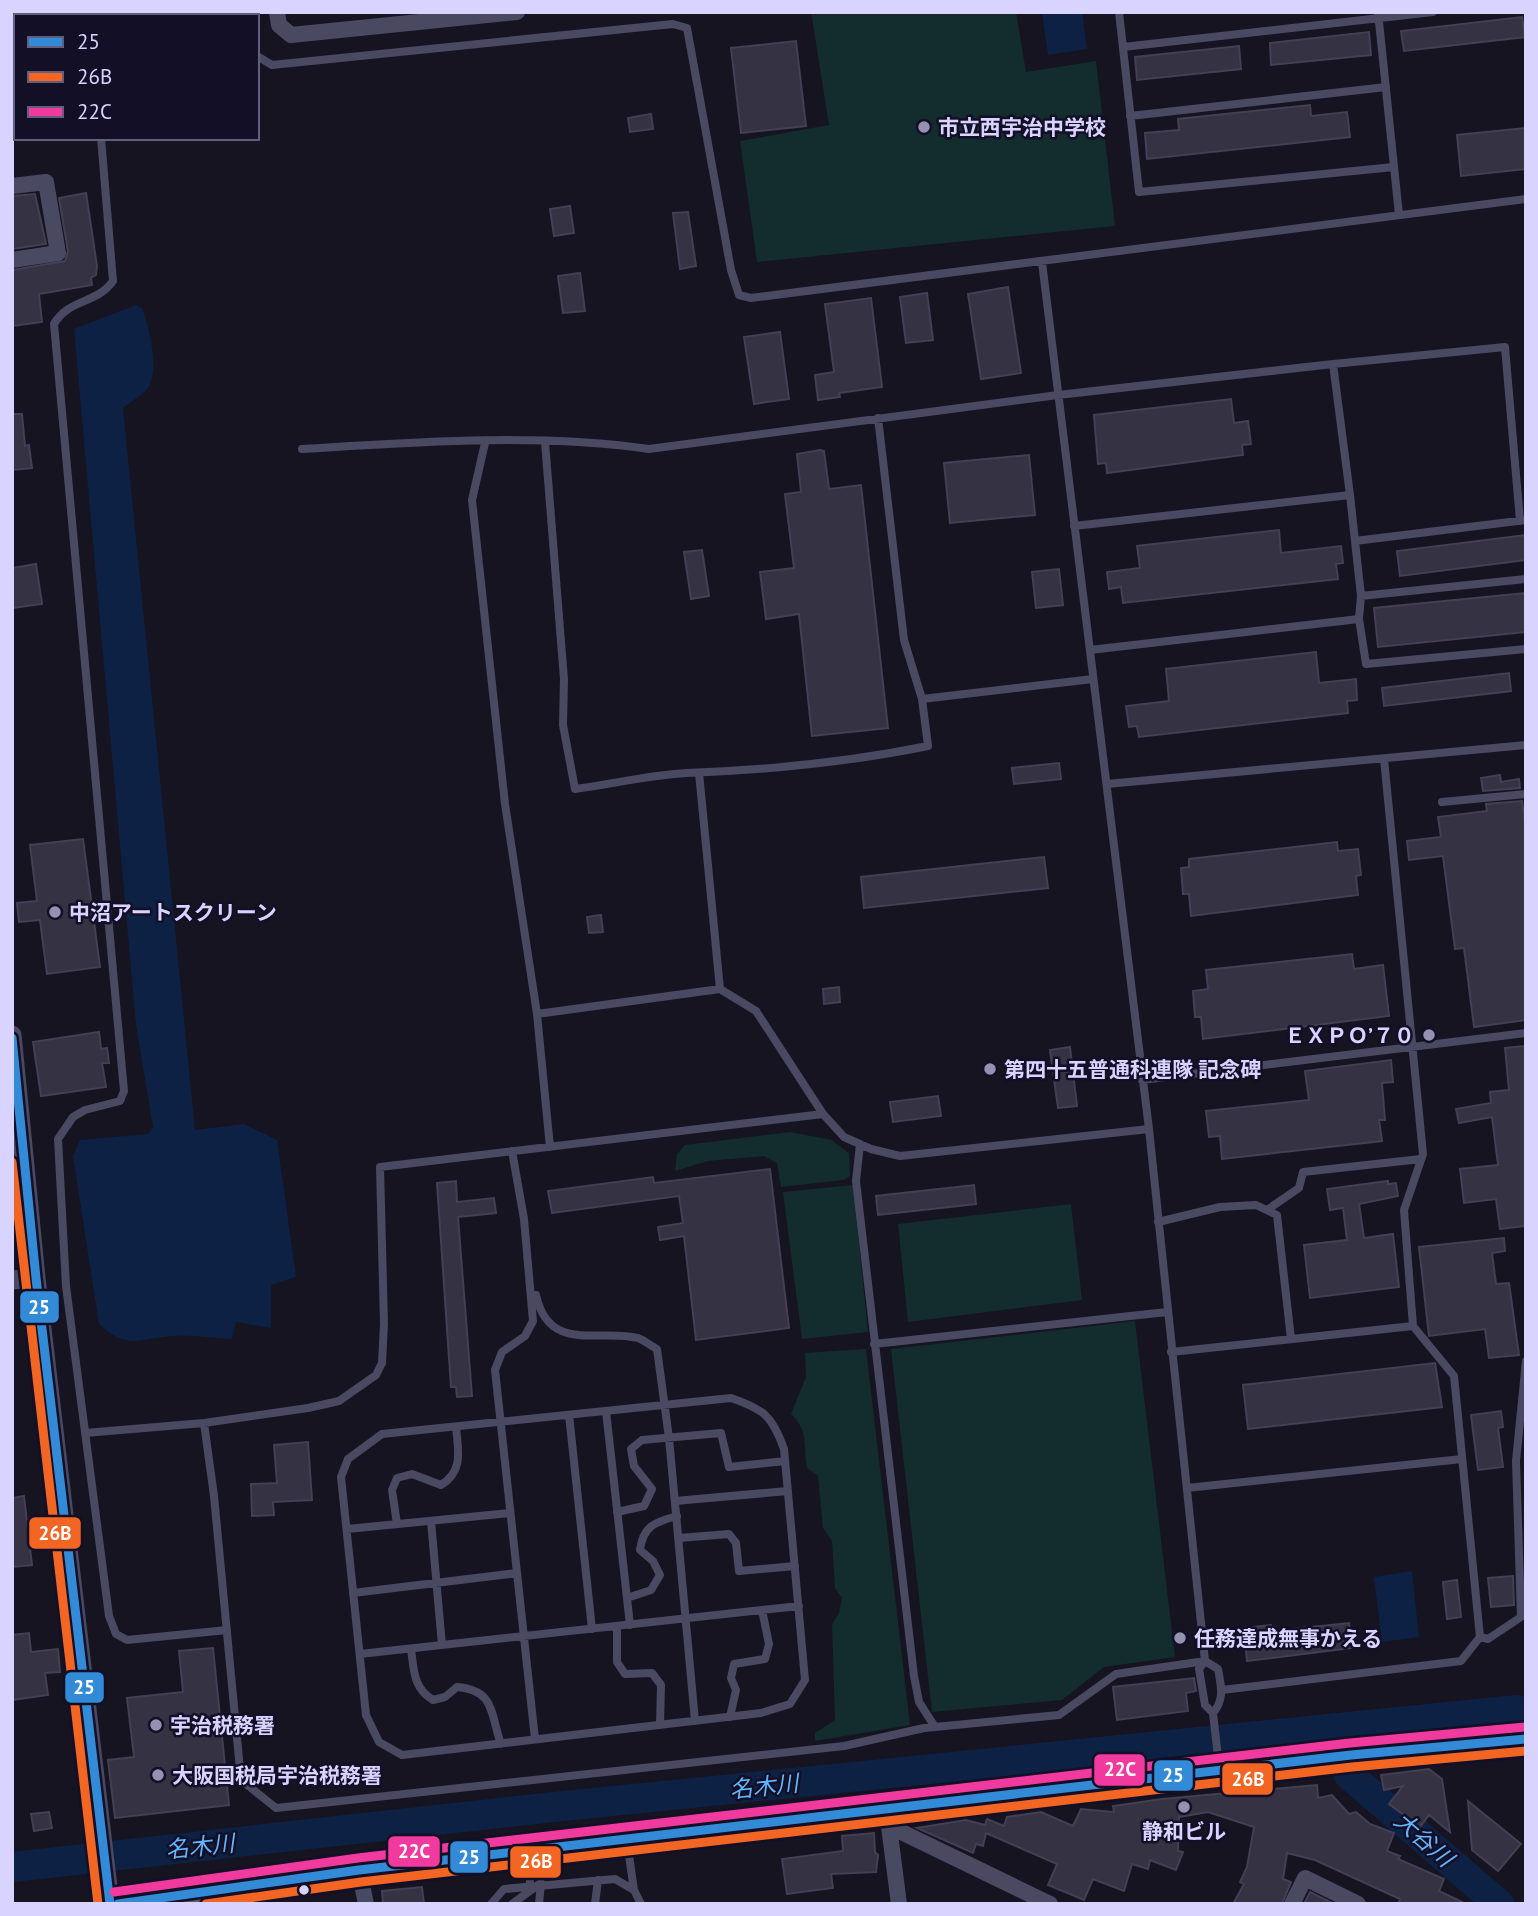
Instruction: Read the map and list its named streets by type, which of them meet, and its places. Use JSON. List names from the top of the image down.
{
  "water": ["名木川", "大谷川"],
  "places": [
    "市立西宇治中学校",
    "中沼アートスクリーン",
    "ＥＸＰＯ’７０",
    "第四十五普通科連隊 記念碑",
    "任務達成無事かえる",
    "宇治税務署",
    "大阪国税局宇治税務署",
    "静和ビル"
  ],
  "lines": ["transit line 25", "transit line 26B", "transit line 22C"],
  "legend": ["25", "26B", "22C"]
}
